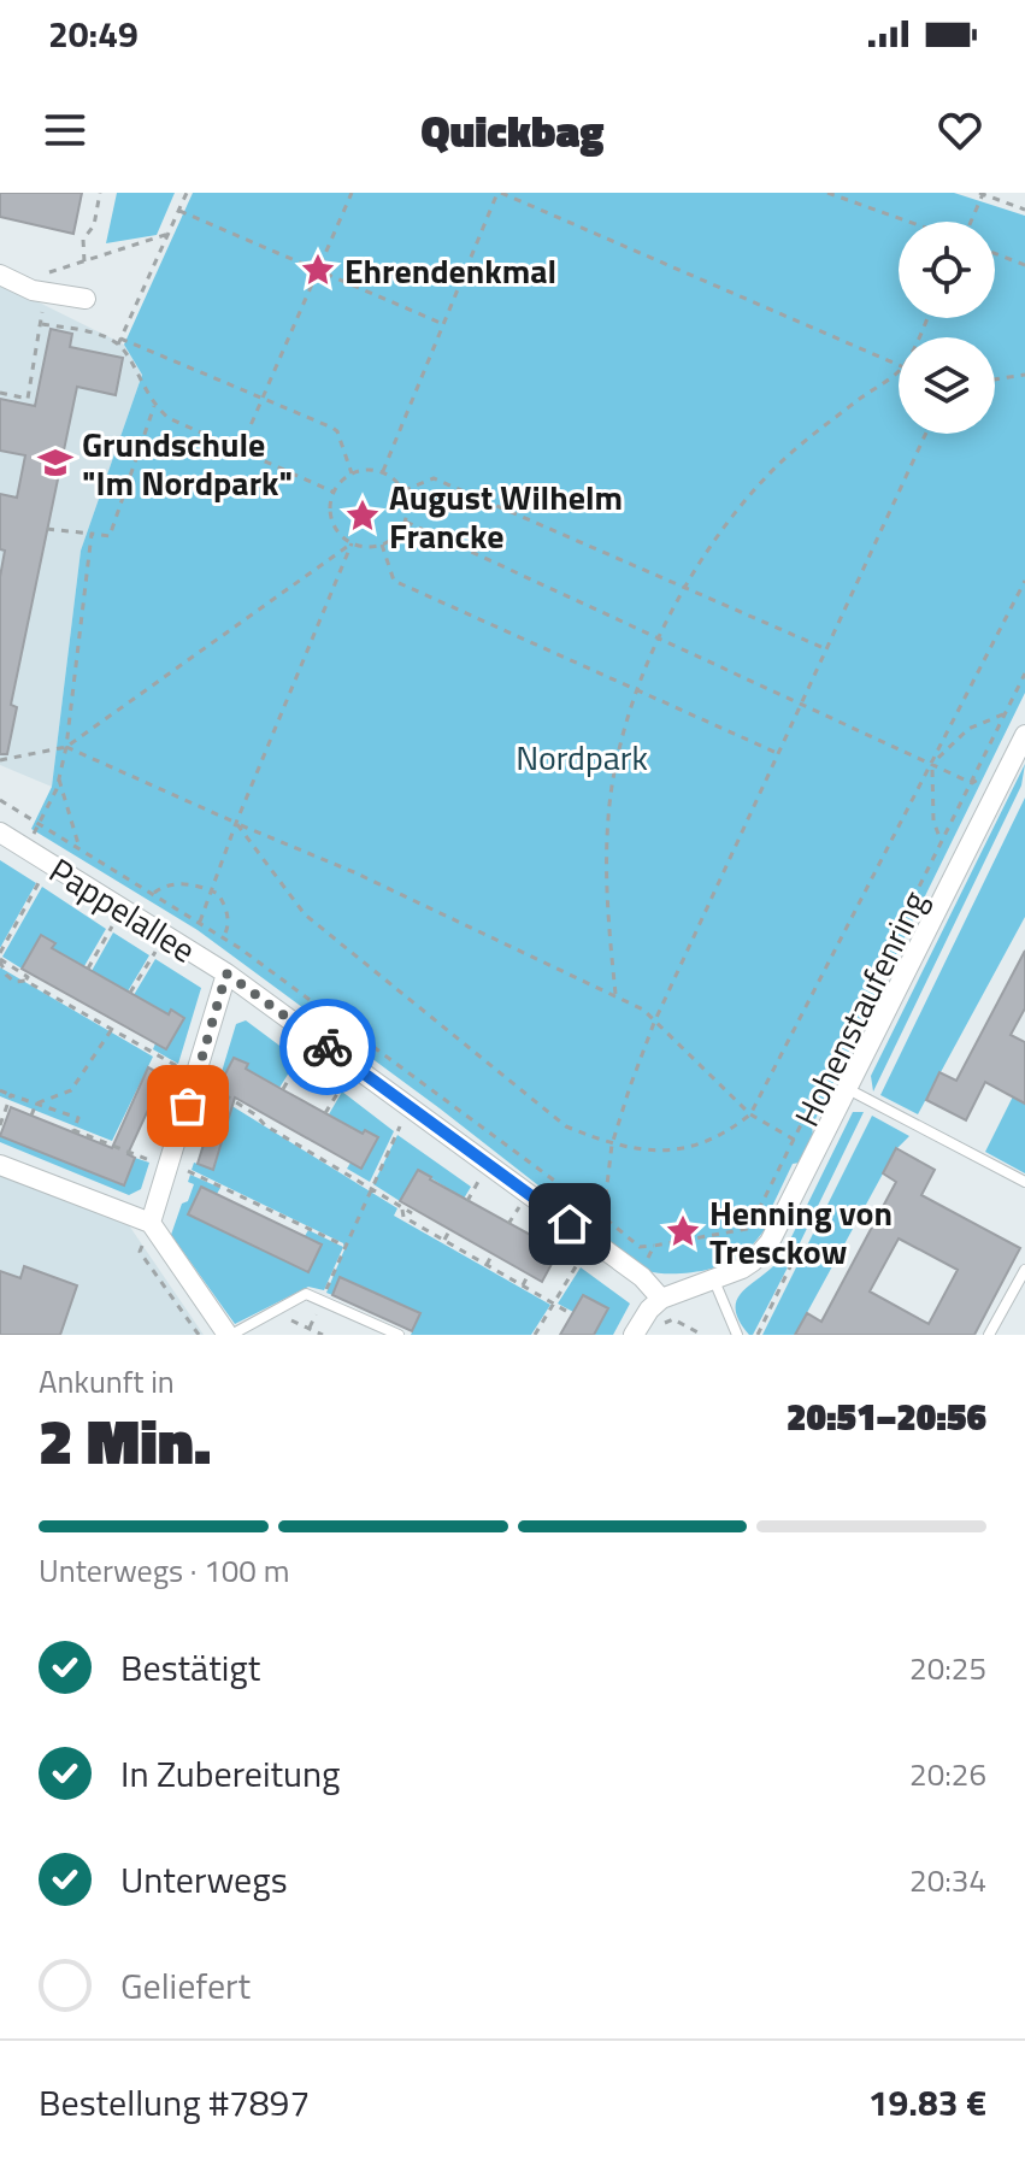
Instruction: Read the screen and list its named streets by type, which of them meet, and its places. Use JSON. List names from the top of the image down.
{
  "streets": {
    "street": ["Pappelallee", "Hohenstaufenring"]
  },
  "crossings": [
    ["Pappelallee", "Hohenstaufenring"]
  ],
  "parks": ["Nordpark"],
  "places": {
    "place": ["Ehrendenkmal", "August Wilhelm Francke", "Henning von Tresckow"],
    "school or university": ["Grundschule \"Im Nordpark\""]
  },
  "page": {
    "status": "20:49",
    "header": "Quickbag",
    "heading": ["2 Min.", "Ankunft in", "20:51–20:56"],
    "panel": ["Bestellung #7897", "19.83 €"],
    "bar": "Unterwegs · 100 m",
    "list": [
      ["Bestätigt", "20:25"],
      ["In Zubereitung", "20:26"],
      ["Unterwegs", "20:34"],
      "Geliefert"
    ]
  }
}
